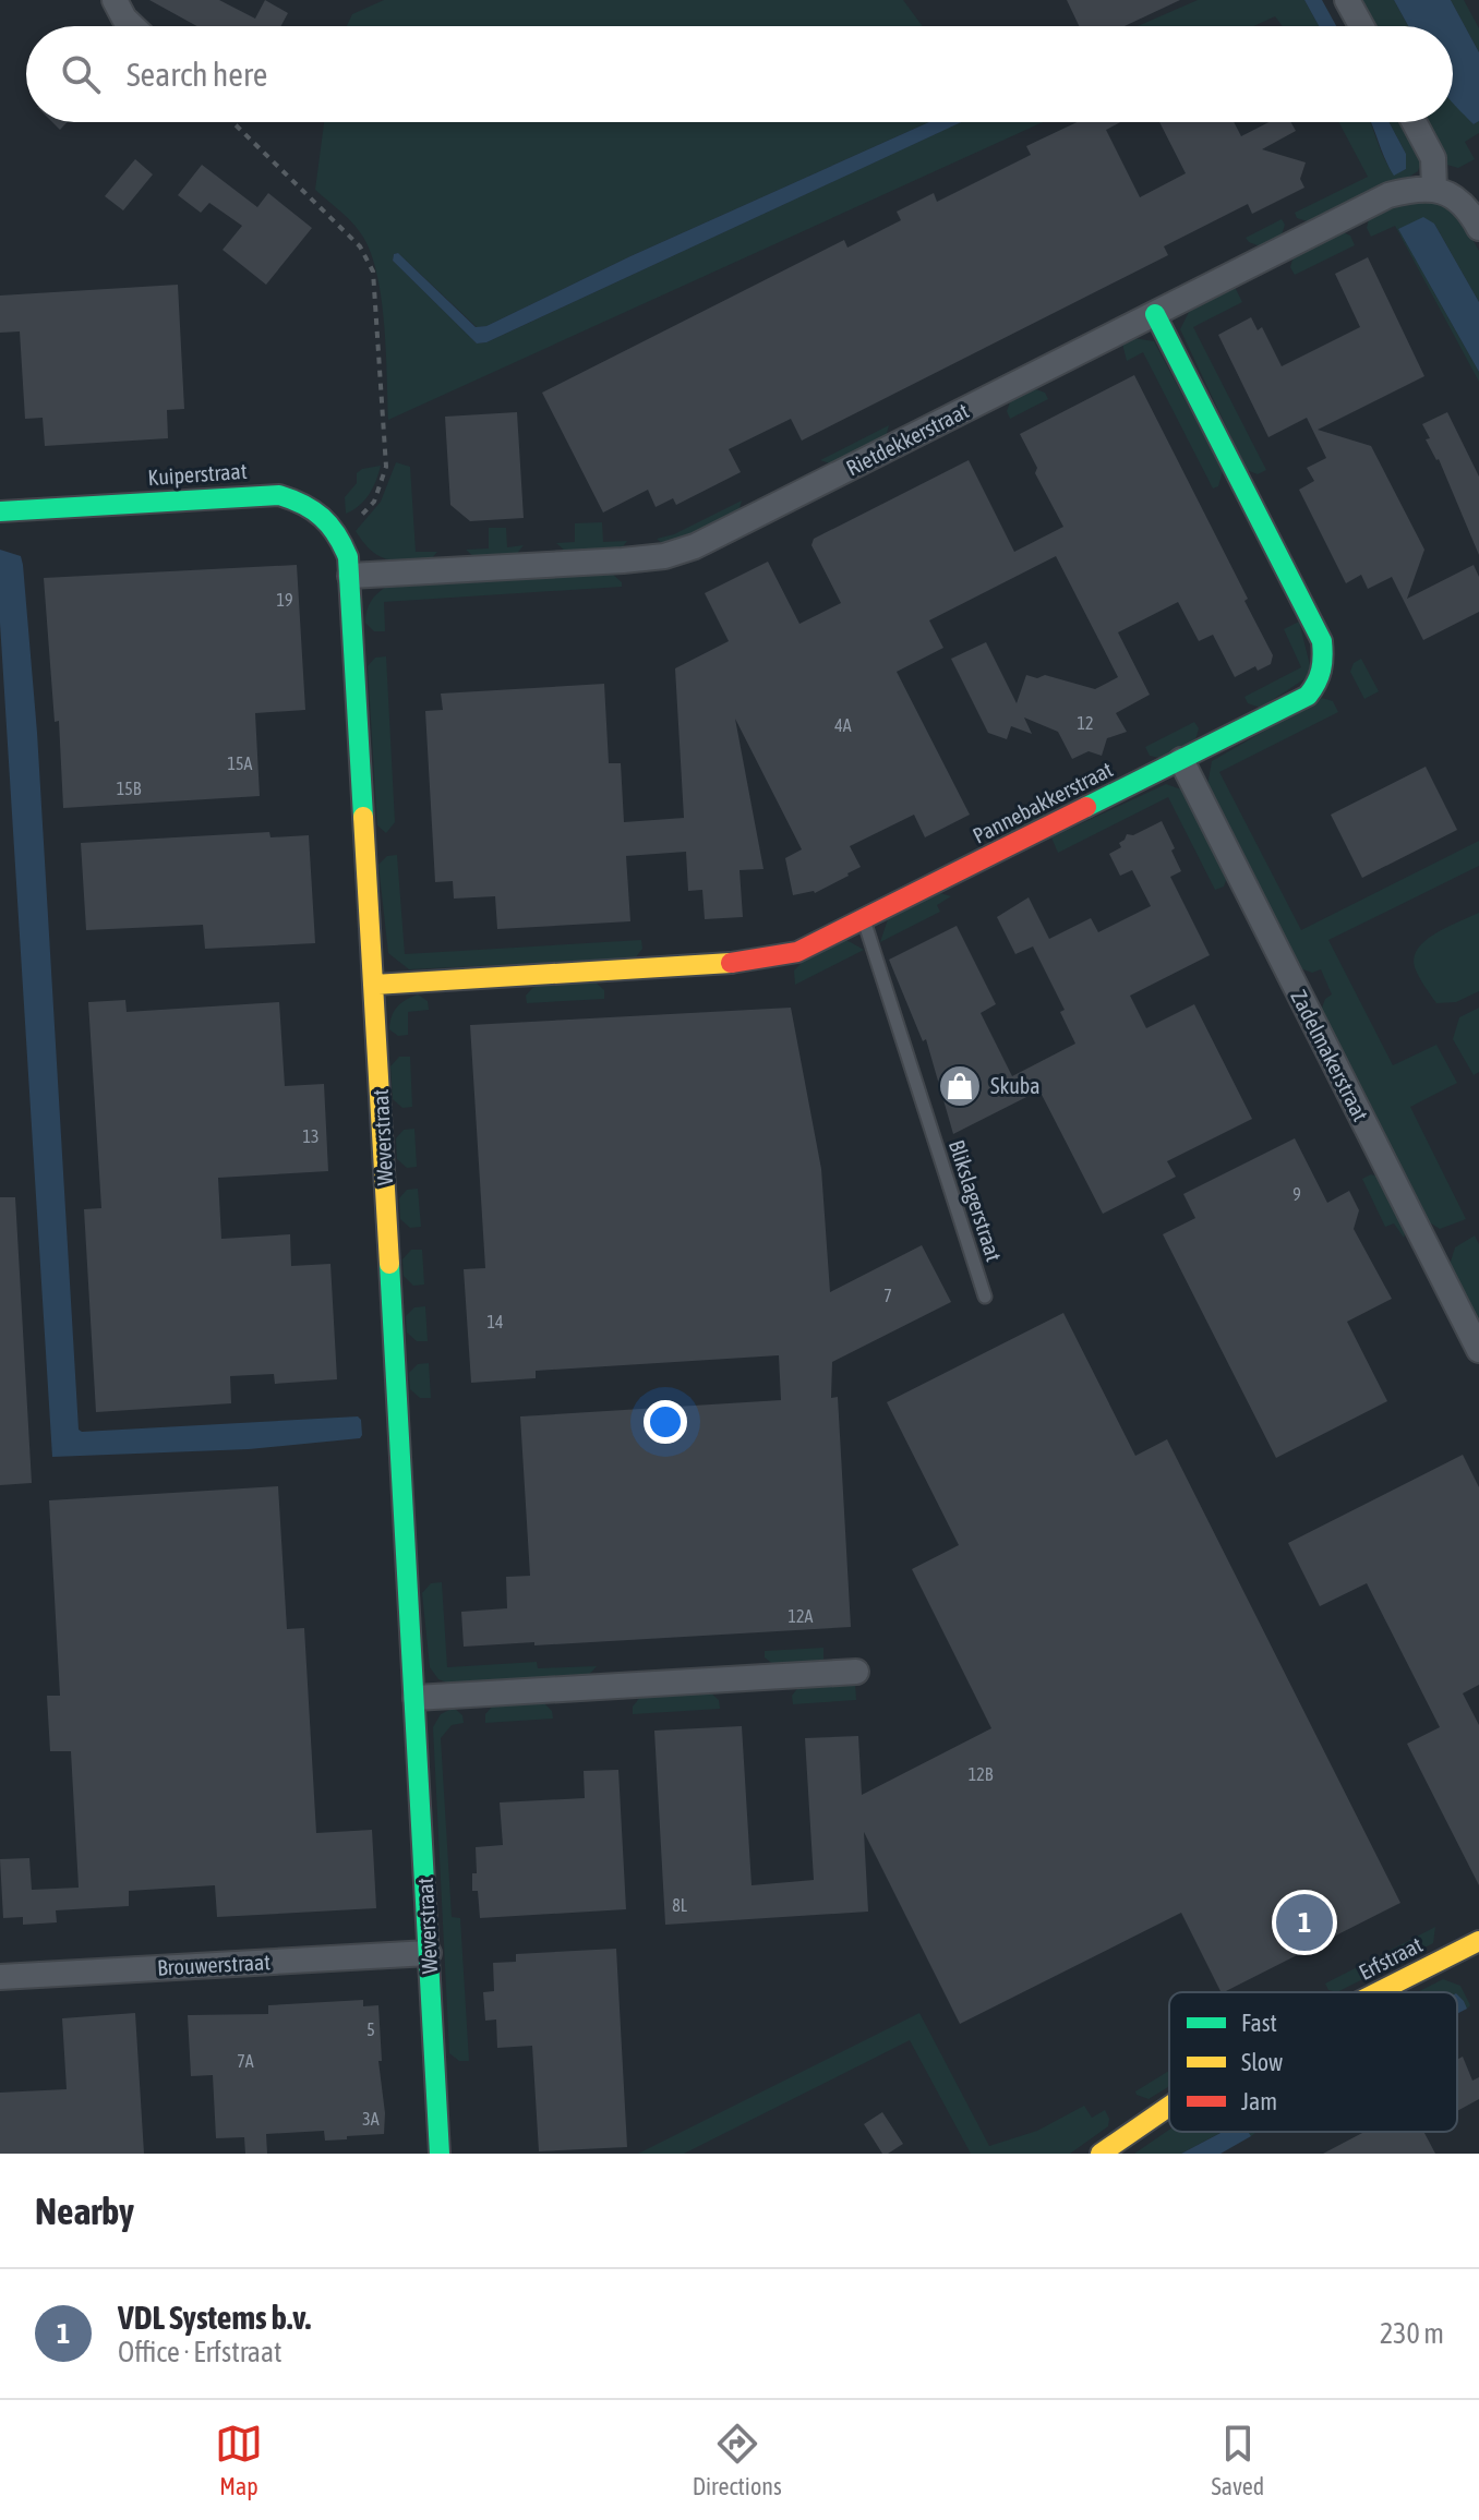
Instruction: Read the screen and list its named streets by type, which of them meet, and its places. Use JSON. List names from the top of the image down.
{
  "streets": {
    "street": [
      "Rietdekkerstraat",
      "Kuiperstraat",
      "Pannebakkerstraat",
      "Zadelmakerstraat",
      "Weverstraat",
      "Erfstraat",
      "Brouwerstraat"
    ],
    "lane": ["Blikslagerstraat"]
  },
  "crossings": [
    ["Rietdekkerstraat", "Pannebakkerstraat"],
    ["Rietdekkerstraat", "Weverstraat"],
    ["Pannebakkerstraat", "Zadelmakerstraat"],
    ["Pannebakkerstraat", "Weverstraat"],
    ["Pannebakkerstraat", "Blikslagerstraat"],
    ["Weverstraat", "Brouwerstraat"]
  ],
  "places": {
    "shop": ["Skuba"]
  },
  "house_numbers": [
    "19",
    "12",
    "4A",
    "15A",
    "15B",
    "13",
    "9",
    "7",
    "14",
    "12A",
    "12B",
    "8L",
    "5",
    "7A",
    "3A"
  ],
  "legend": ["Fast", "Slow", "Jam"],
  "page": {
    "search": "Search here",
    "pins": "1",
    "heading": "Nearby",
    "list": [
      {
        "mark": "1",
        "name": "VDL Systems b.v.",
        "note": "Office · Erfstraat",
        "value": "230 m"
      }
    ],
    "nav": ["Map", "Directions", "Saved"]
  }
}
